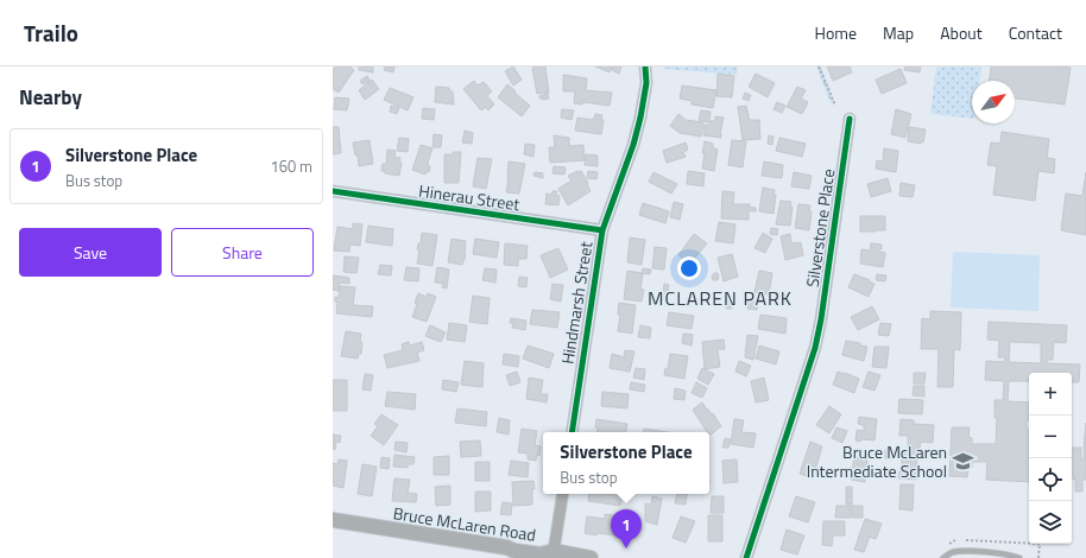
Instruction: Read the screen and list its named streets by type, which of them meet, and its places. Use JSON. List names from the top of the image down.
{
  "streets": {
    "main road": ["Bruce McLaren Road"],
    "street": ["Hinerau Street", "Silverstone Place", "Hindmarsh Street"]
  },
  "crossings": [
    ["Hinerau Street", "Hindmarsh Street"]
  ],
  "districts": ["MCLAREN PARK"],
  "places": {
    "school or university": ["Bruce McLaren Intermediate School"]
  },
  "north": "top right",
  "page": {
    "header": "Trailo",
    "nav": [
      "Home",
      "Map",
      "About",
      "Contact"
    ],
    "heading": "Nearby",
    "list": [
      {
        "mark": "1",
        "name": "Silverstone Place",
        "note": "Bus stop",
        "value": "160 m"
      }
    ],
    "buttons": ["Save", "Share"],
    "map_buttons": ["+", "−"],
    "popup": ["Silverstone Place", "Bus stop"],
    "pins": "1"
  }
}
